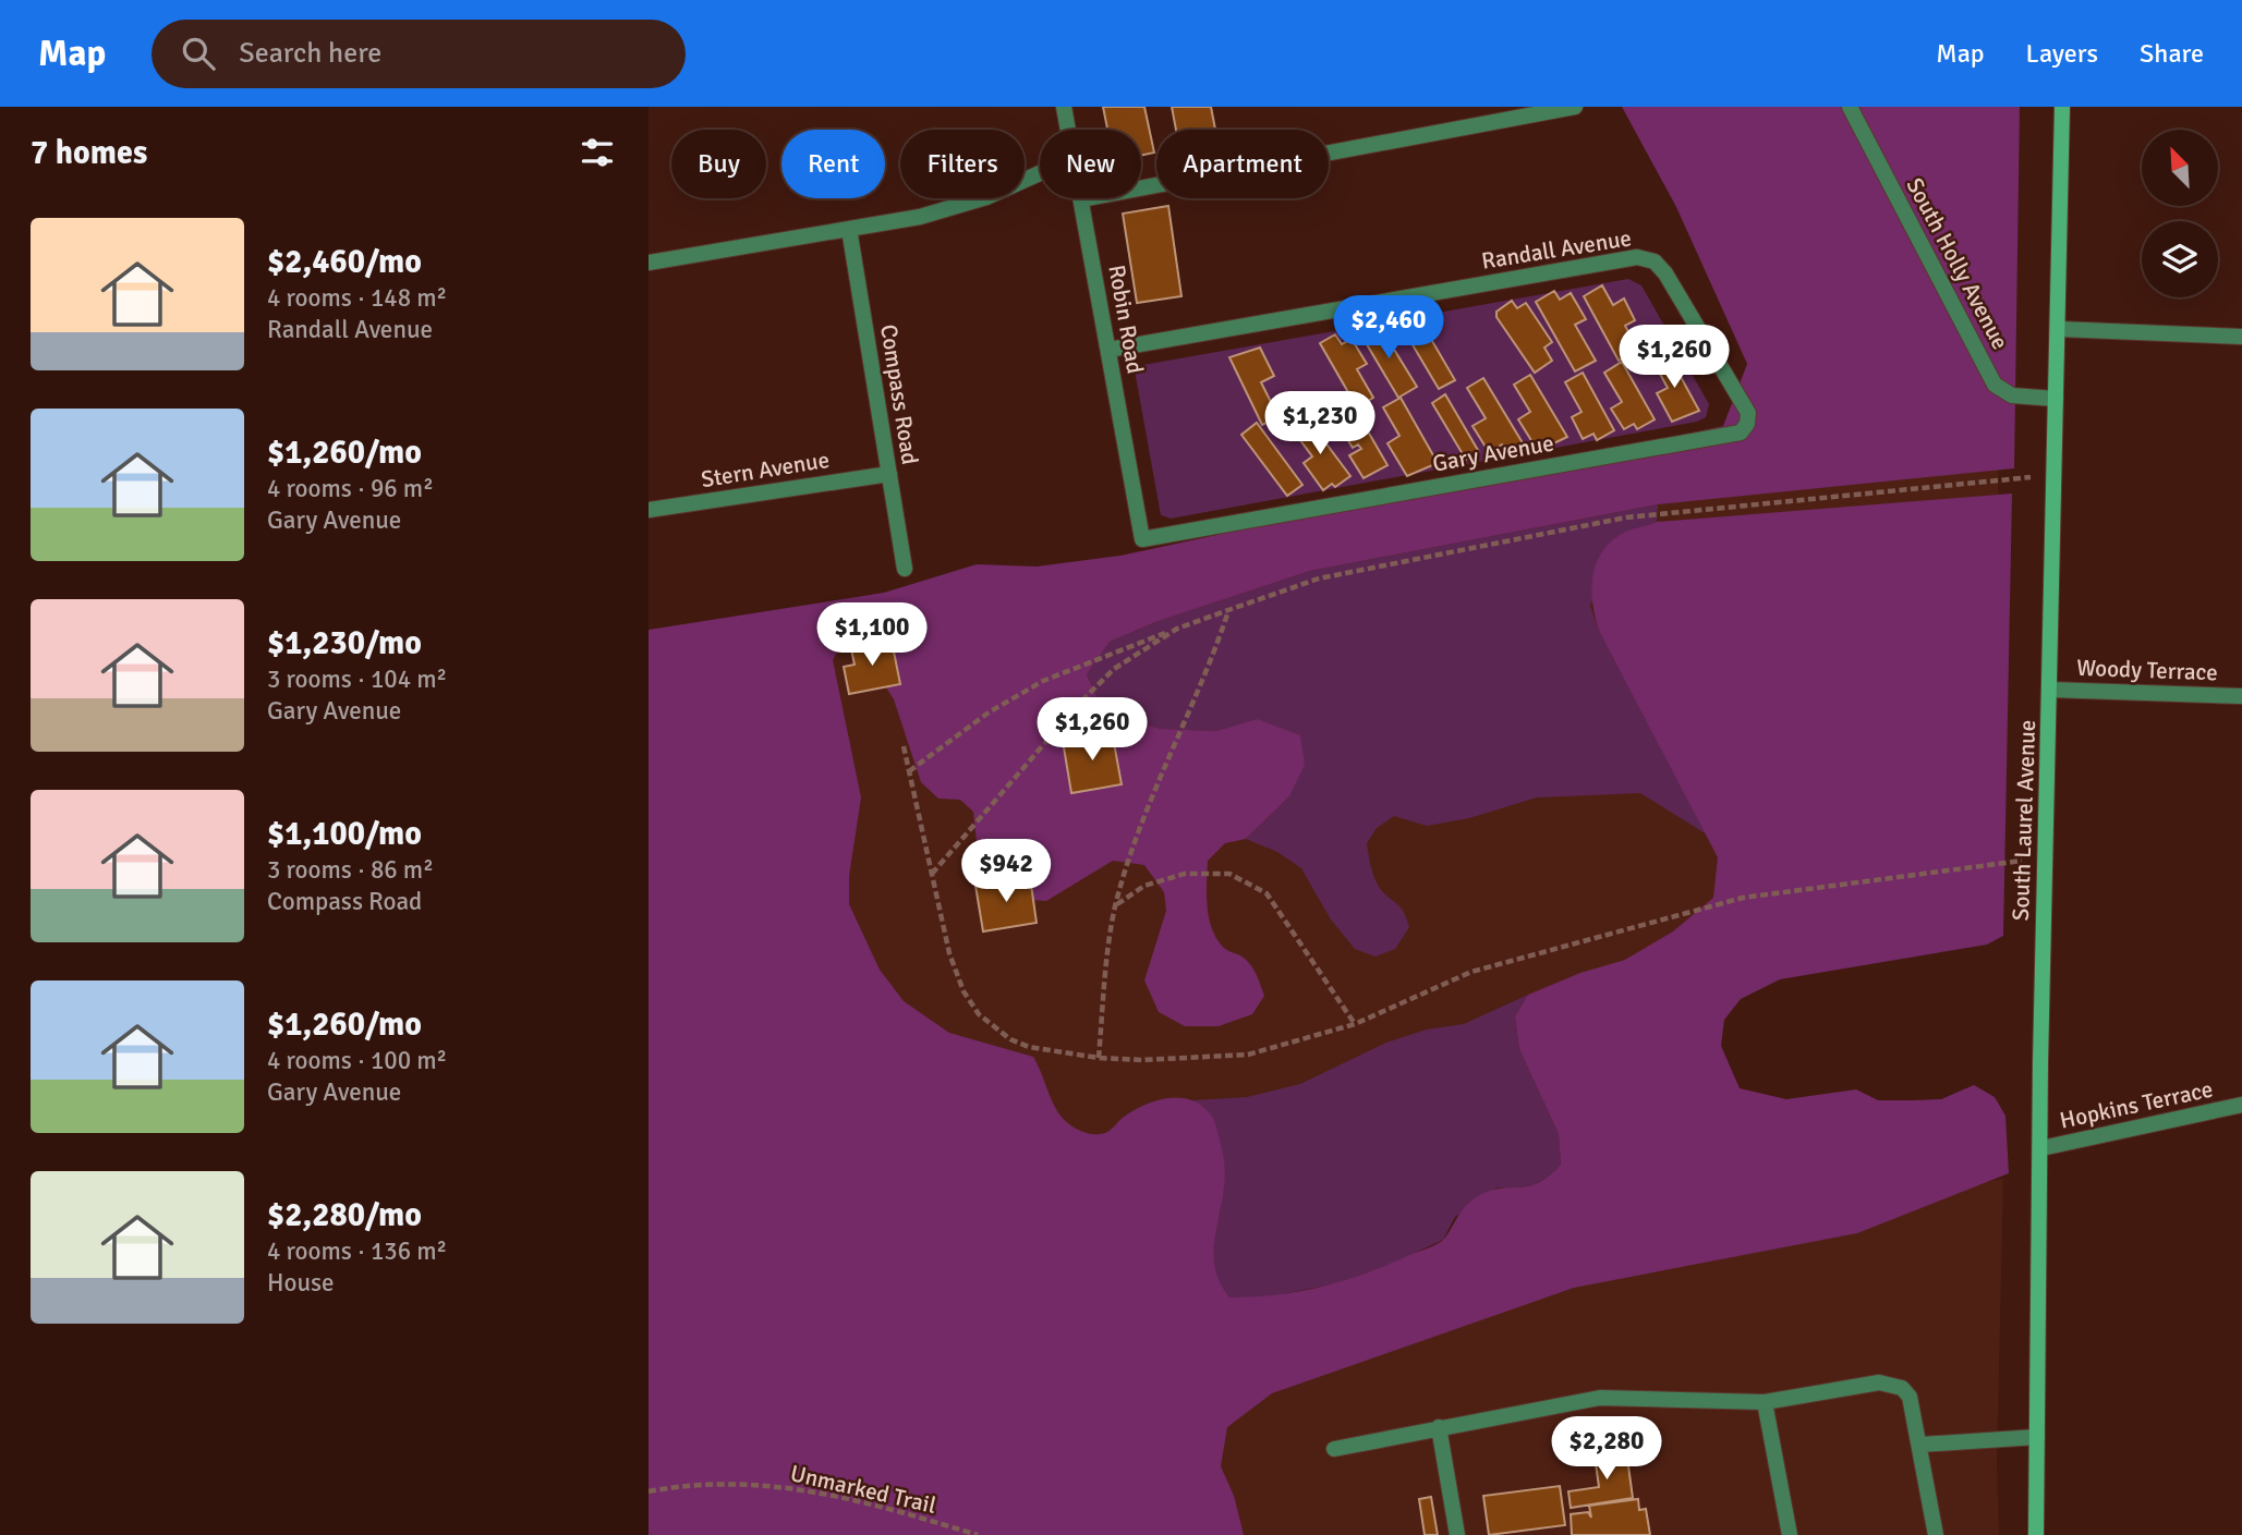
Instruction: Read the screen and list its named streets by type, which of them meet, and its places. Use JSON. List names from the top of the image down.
{
  "streets": {
    "street": [
      "Randall Avenue",
      "South Holly Avenue",
      "Robin Road",
      "Compass Road",
      "Gary Avenue",
      "Stern Avenue",
      "Woody Terrace",
      "South Laurel Avenue",
      "Hopkins Terrace"
    ],
    "path": ["Unmarked Trail"]
  },
  "crossings": [
    ["Randall Avenue", "Robin Road"],
    ["Randall Avenue", "Gary Avenue"],
    ["South Holly Avenue", "South Laurel Avenue"],
    ["Robin Road", "Gary Avenue"],
    ["Compass Road", "Stern Avenue"],
    ["Woody Terrace", "South Laurel Avenue"],
    ["South Laurel Avenue", "Hopkins Terrace"]
  ],
  "north": "top left",
  "page": {
    "header": "Map",
    "search": "Search here",
    "nav": ["Map", "Layers", "Share"],
    "heading": "7 homes",
    "chip": [
      "Buy",
      "Rent",
      "Filters",
      "New",
      "Apartment"
    ],
    "list": [
      {
        "name": "$2,460/mo",
        "note": "4 rooms · 148 m² · Randall Avenue"
      },
      {
        "name": "$1,260/mo",
        "note": "4 rooms · 96 m² · Gary Avenue"
      },
      {
        "name": "$1,230/mo",
        "note": "3 rooms · 104 m² · Gary Avenue"
      },
      {
        "name": "$1,100/mo",
        "note": "3 rooms · 86 m² · Compass Road"
      },
      {
        "name": "$1,260/mo",
        "note": "4 rooms · 100 m² · Gary Avenue"
      },
      {
        "name": "$2,280/mo",
        "note": "4 rooms · 136 m² · House"
      }
    ],
    "price": [
      "$2,460",
      "$1,260",
      "$1,230",
      "$1,100",
      "$1,260",
      "$942",
      "$2,280"
    ]
  }
}
